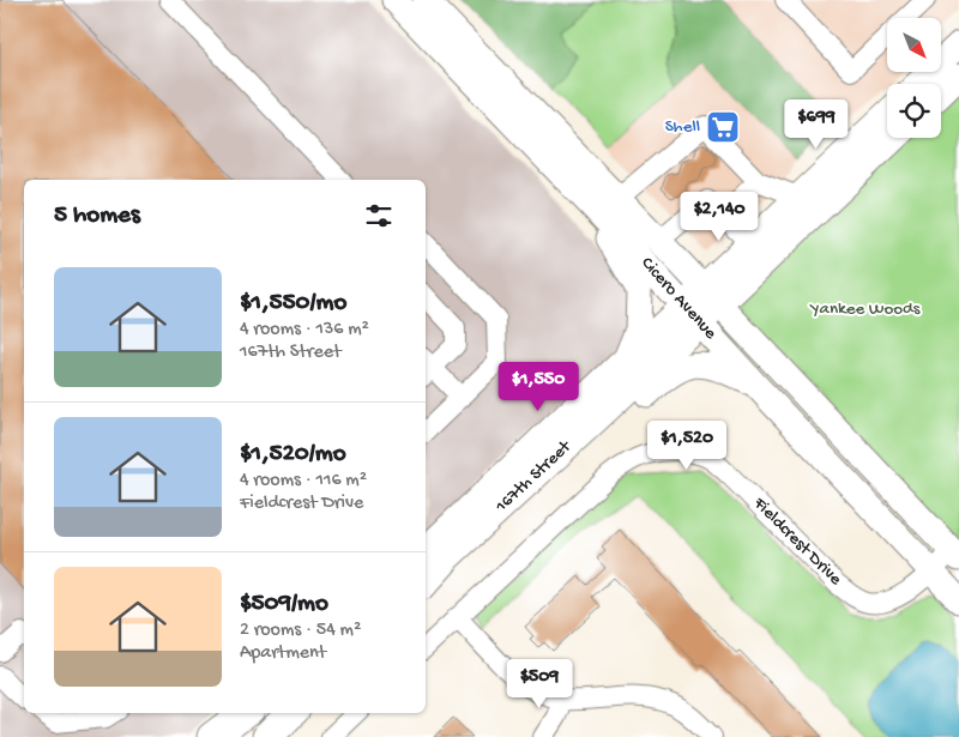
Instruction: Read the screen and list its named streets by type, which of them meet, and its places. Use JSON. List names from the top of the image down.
{
  "streets": {
    "main road": ["Cicero Avenue", "167th Street"],
    "street": ["Fieldcrest Drive"]
  },
  "crossings": [
    ["Cicero Avenue", "167th Street"],
    ["Cicero Avenue", "Fieldcrest Drive"]
  ],
  "parks": ["Yankee Woods"],
  "places": {
    "supermarket": ["Shell"]
  },
  "north": "bottom right",
  "page": {
    "price": [
      "$699",
      "$2,140",
      "$1,550",
      "$1,520",
      "$509"
    ],
    "heading": "5 homes",
    "list": [
      {
        "name": "$1,550/mo",
        "note": "4 rooms · 136 m² · 167th Street"
      },
      {
        "name": "$1,520/mo",
        "note": "4 rooms · 116 m² · Fieldcrest Drive"
      },
      {
        "name": "$509/mo",
        "note": "2 rooms · 54 m² · Apartment"
      }
    ]
  }
}
